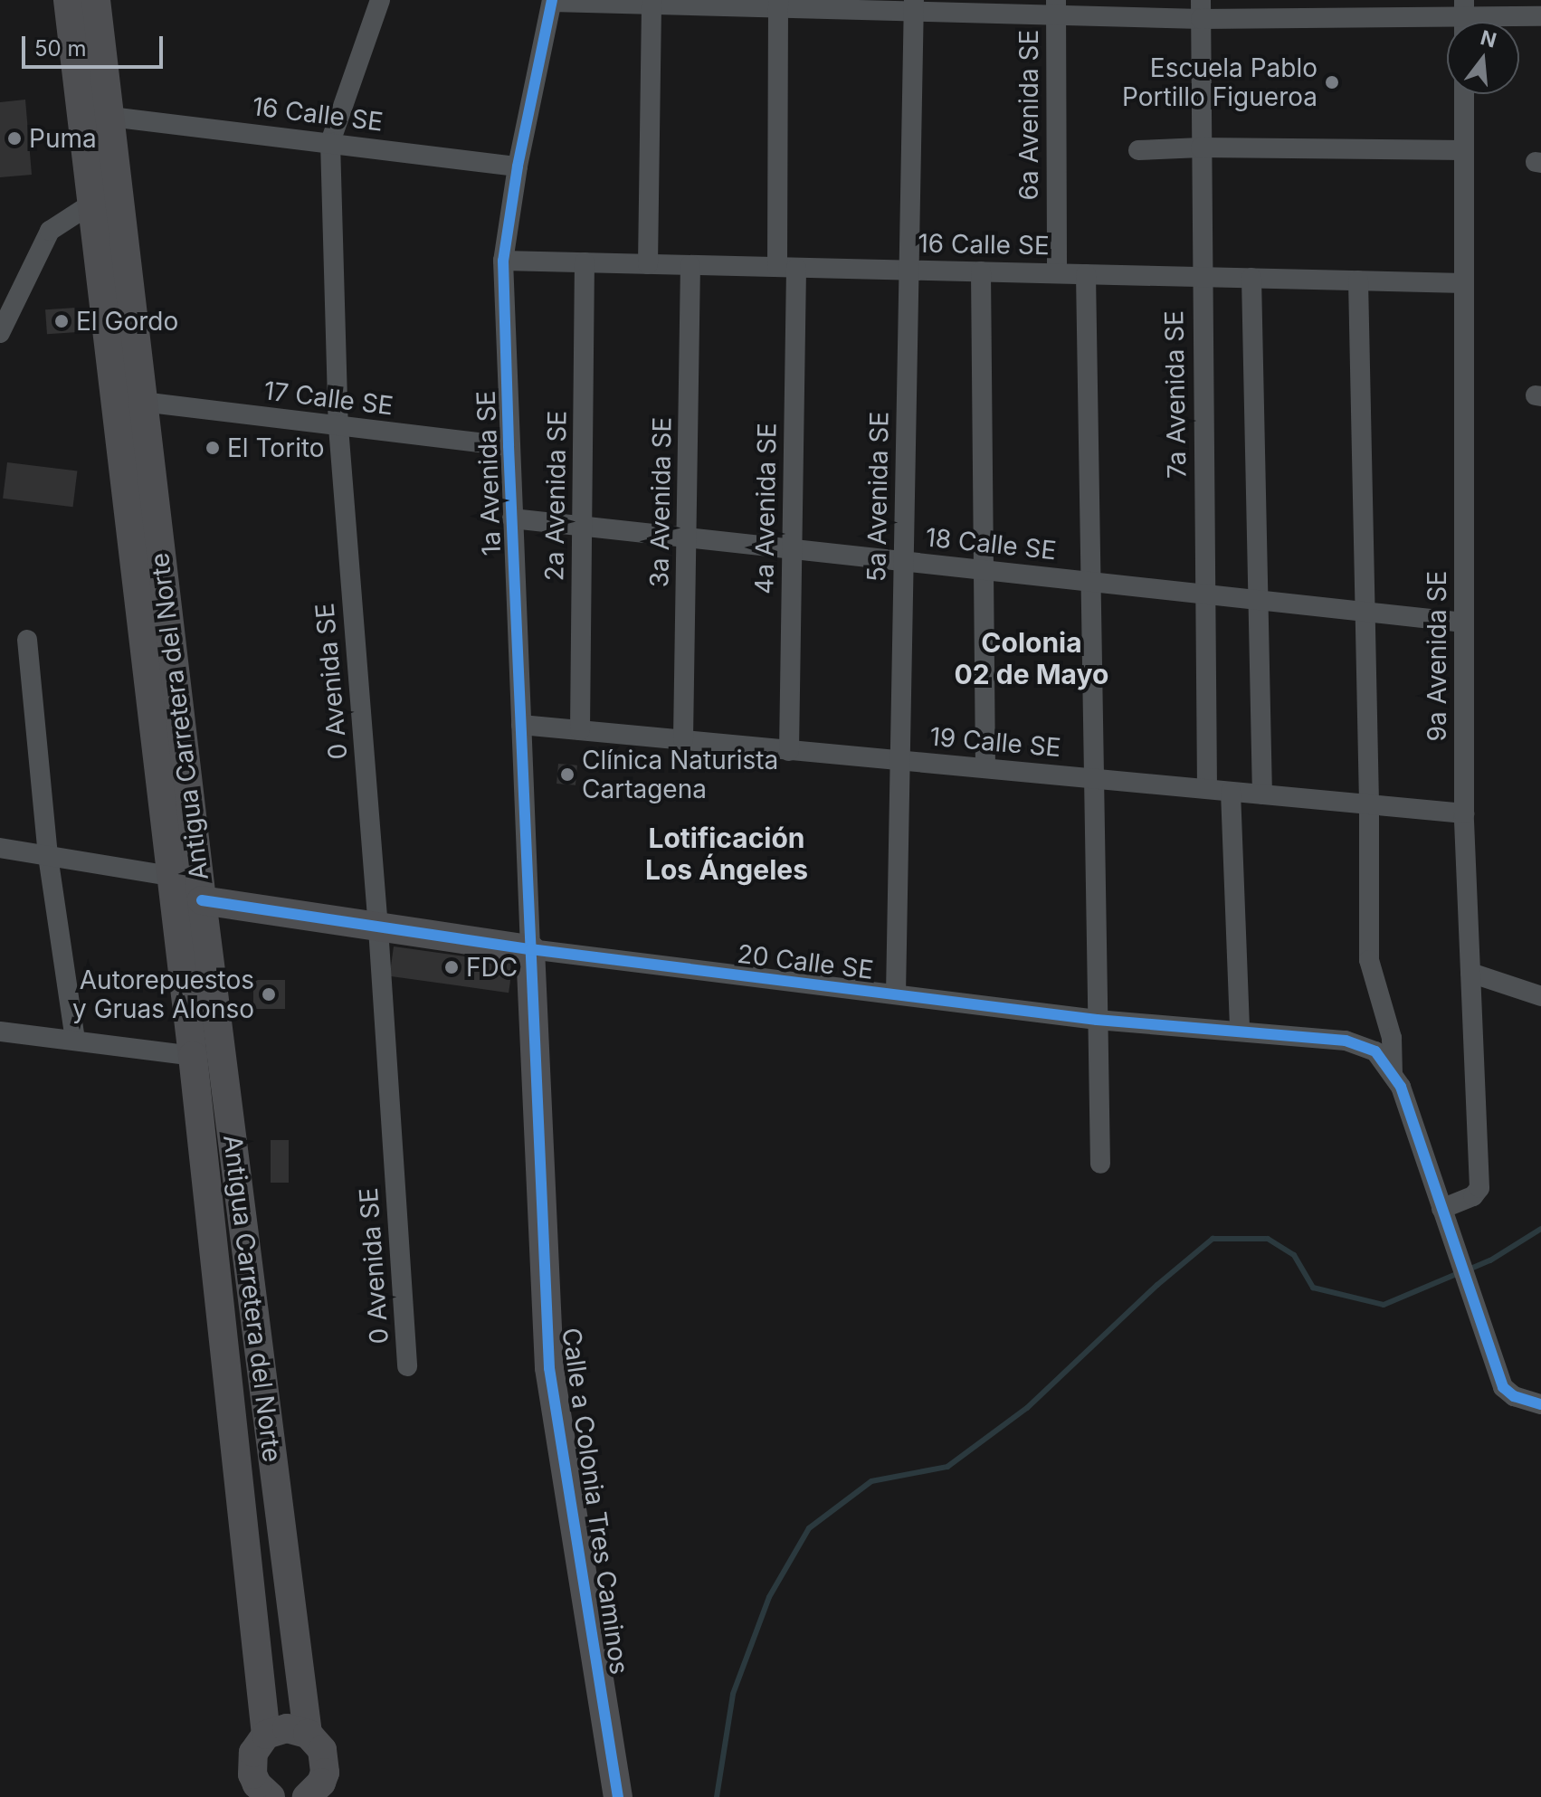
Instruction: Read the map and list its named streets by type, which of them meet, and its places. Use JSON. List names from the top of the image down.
{
  "streets": {
    "main road": ["Antigua Carretera del Norte", "20 Calle SE", "Calle a Colonia Tres Caminos"],
    "street": [
      "16 Calle SE",
      "6a Avenida SE",
      "7a Avenida SE",
      "17 Calle SE",
      "1a Avenida SE",
      "2a Avenida SE",
      "5a Avenida SE",
      "3a Avenida SE",
      "4a Avenida SE",
      "18 Calle SE",
      "9a Avenida SE",
      "0 Avenida SE",
      "19 Calle SE"
    ]
  },
  "crossings": [
    ["16 Calle SE", "6a Avenida SE"],
    ["16 Calle SE", "7a Avenida SE"],
    ["16 Calle SE", "1a Avenida SE"],
    ["16 Calle SE", "2a Avenida SE"],
    ["16 Calle SE", "5a Avenida SE"],
    ["16 Calle SE", "3a Avenida SE"],
    ["16 Calle SE", "4a Avenida SE"],
    ["16 Calle SE", "9a Avenida SE"],
    ["16 Calle SE", "0 Avenida SE"],
    ["16 Calle SE", "Antigua Carretera del Norte"],
    ["7a Avenida SE", "18 Calle SE"],
    ["7a Avenida SE", "19 Calle SE"],
    ["17 Calle SE", "1a Avenida SE"],
    ["17 Calle SE", "0 Avenida SE"],
    ["17 Calle SE", "Antigua Carretera del Norte"],
    ["1a Avenida SE", "18 Calle SE"],
    ["1a Avenida SE", "19 Calle SE"],
    ["1a Avenida SE", "20 Calle SE"],
    ["1a Avenida SE", "Calle a Colonia Tres Caminos"],
    ["2a Avenida SE", "18 Calle SE"],
    ["2a Avenida SE", "19 Calle SE"],
    ["5a Avenida SE", "18 Calle SE"],
    ["5a Avenida SE", "19 Calle SE"],
    ["5a Avenida SE", "20 Calle SE"],
    ["3a Avenida SE", "18 Calle SE"],
    ["3a Avenida SE", "19 Calle SE"],
    ["4a Avenida SE", "18 Calle SE"],
    ["4a Avenida SE", "19 Calle SE"],
    ["18 Calle SE", "9a Avenida SE"],
    ["9a Avenida SE", "19 Calle SE"],
    ["0 Avenida SE", "20 Calle SE"],
    ["Antigua Carretera del Norte", "20 Calle SE"],
    ["20 Calle SE", "Calle a Colonia Tres Caminos"]
  ],
  "districts": ["Colonia 02 de Mayo", "Lotificación Los Ángeles"],
  "places": [
    "Escuela Pablo Portillo Figueroa",
    "Puma",
    "El Gordo",
    "El Torito",
    "Clínica Naturista Cartagena",
    "FDC",
    "Autorepuestos y Gruas Alonso"
  ],
  "scale_bar": "50 m",
  "north": "top"
}
